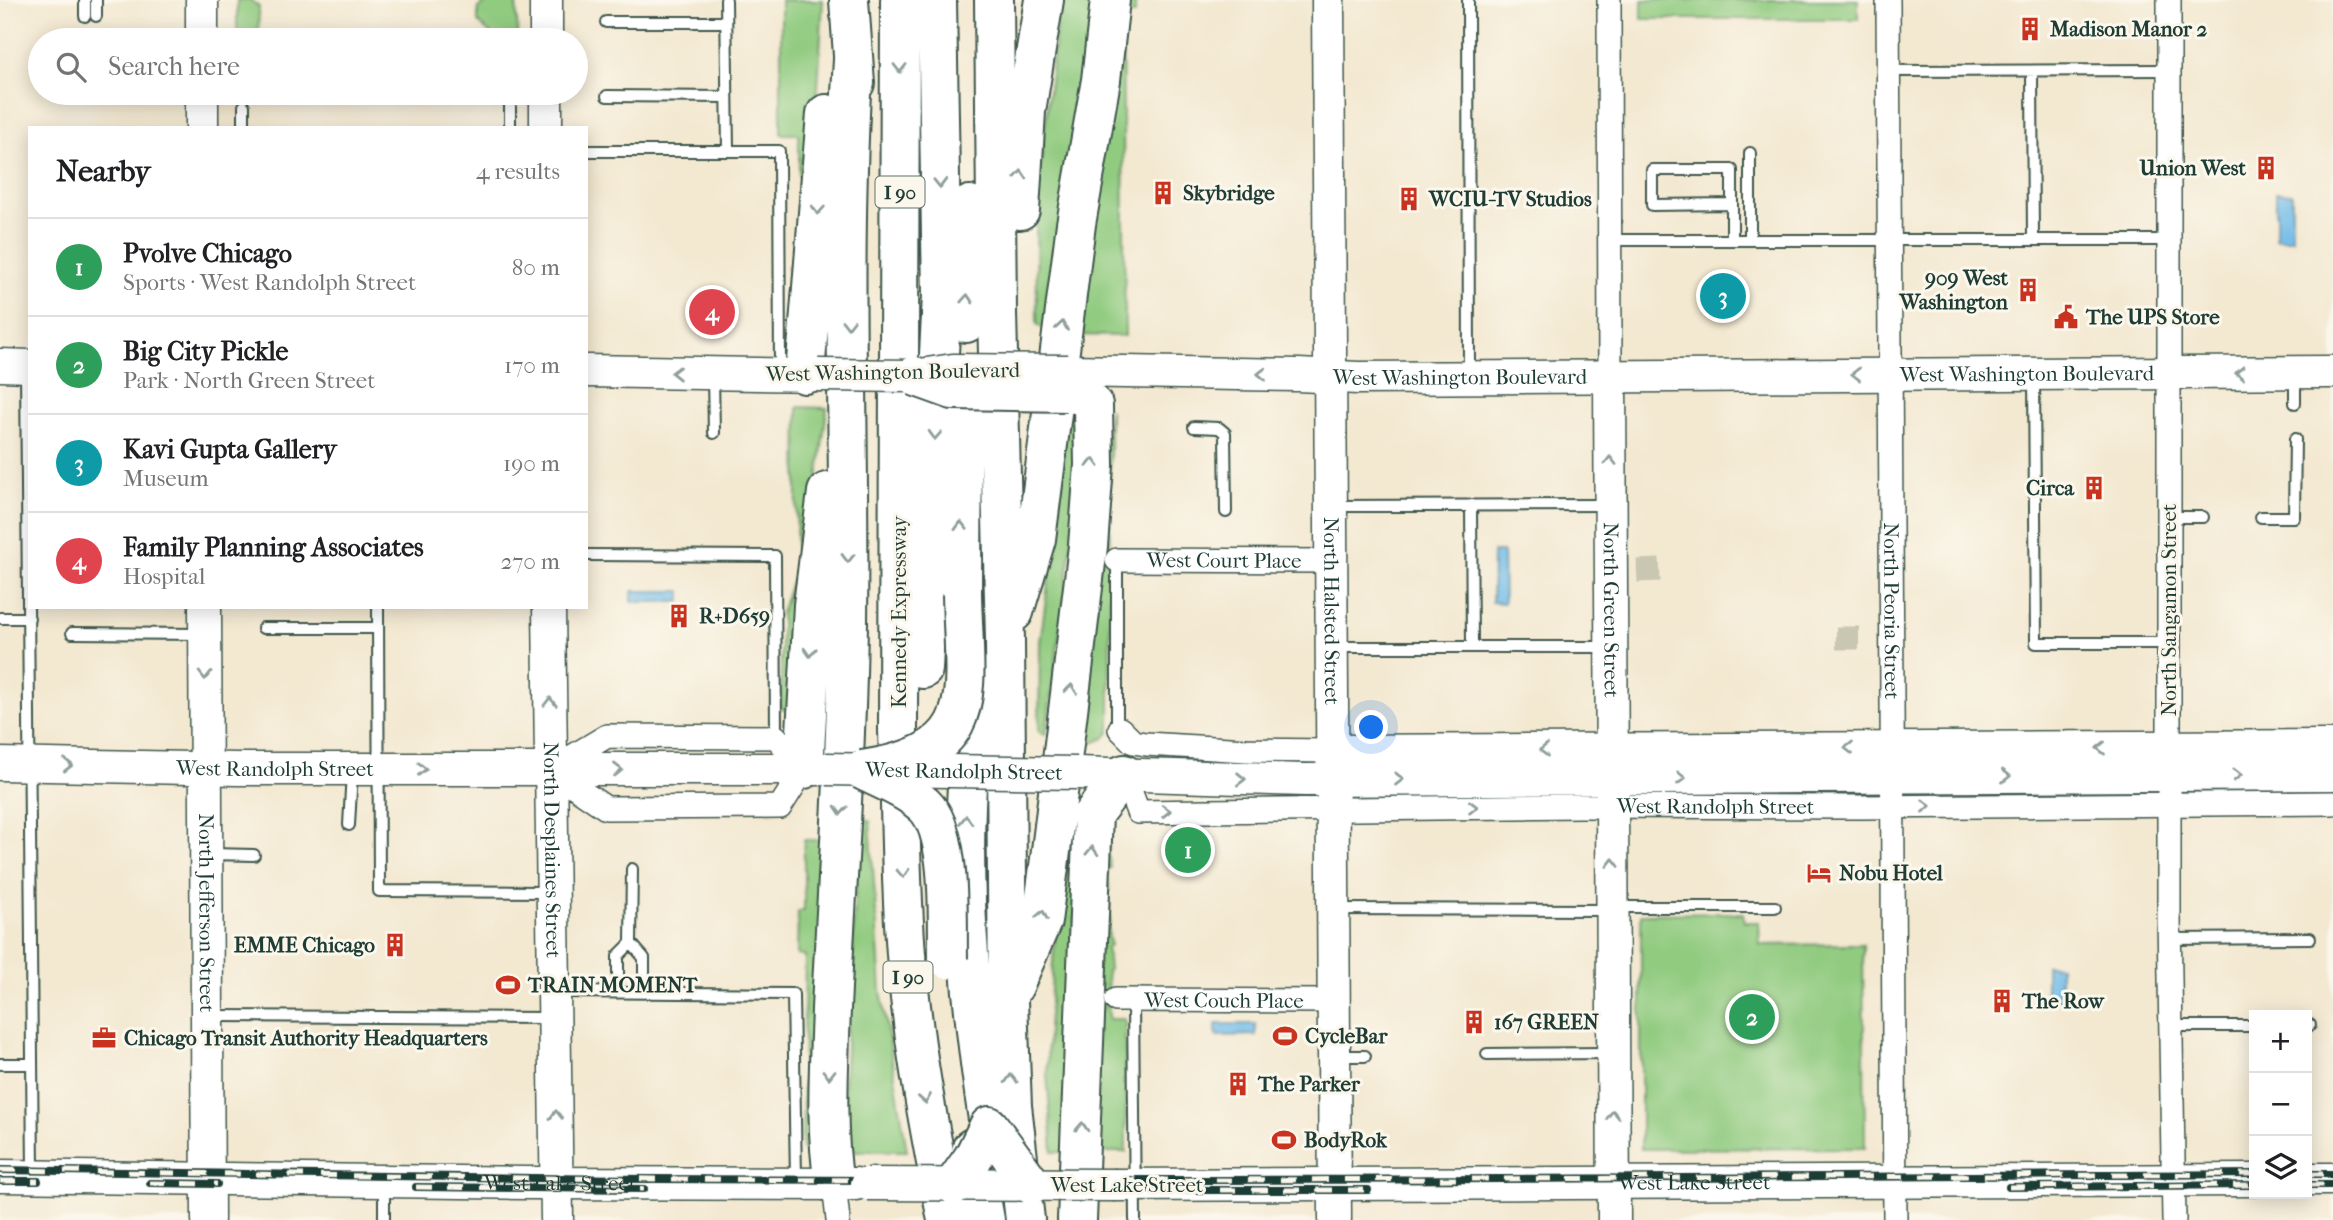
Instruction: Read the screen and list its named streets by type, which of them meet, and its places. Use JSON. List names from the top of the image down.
{
  "streets": {
    "highway": ["I 90", "Kennedy Expressway"],
    "main road": [
      "West Washington Boulevard",
      "North Halsted Street",
      "North Green Street",
      "West Randolph Street",
      "North Desplaines Street",
      "North Jefferson Street",
      "West Lake Street"
    ],
    "street": [
      "West Court Place",
      "North Peoria Street",
      "North Sangamon Street",
      "West Couch Place"
    ]
  },
  "crossings": [
    ["I 90", "West Washington Boulevard"],
    ["I 90", "Kennedy Expressway"],
    ["West Washington Boulevard", "North Halsted Street"],
    ["West Washington Boulevard", "North Green Street"],
    ["West Washington Boulevard", "North Peoria Street"],
    ["West Washington Boulevard", "North Sangamon Street"],
    ["West Washington Boulevard", "Kennedy Expressway"],
    ["West Court Place", "North Halsted Street"],
    ["North Halsted Street", "West Randolph Street"],
    ["North Halsted Street", "West Couch Place"],
    ["North Halsted Street", "West Lake Street"],
    ["North Green Street", "West Randolph Street"],
    ["North Green Street", "West Lake Street"],
    ["North Peoria Street", "West Randolph Street"],
    ["North Peoria Street", "West Lake Street"],
    ["North Sangamon Street", "West Randolph Street"],
    ["North Sangamon Street", "West Lake Street"],
    ["Kennedy Expressway", "West Lake Street"],
    ["West Randolph Street", "North Desplaines Street"],
    ["West Randolph Street", "North Jefferson Street"],
    ["North Desplaines Street", "West Lake Street"],
    ["North Jefferson Street", "West Lake Street"]
  ],
  "one_way": ["West Washington Boulevard", "North Desplaines Street"],
  "places": {
    "building": [
      "Madison Manor 2",
      "Union West",
      "Skybridge",
      "WCIU-TV Studios",
      "909 West Washington",
      "Circa",
      "R+D659",
      "EMME Chicago",
      "The Row",
      "167 GREEN",
      "The Parker"
    ],
    "public building": ["The UPS Store"],
    "hotel": ["Nobu Hotel"],
    "sports": ["TRAIN MOMENT", "CycleBar", "BodyRok"],
    "office": ["Chicago Transit Authority Headquarters"]
  },
  "page": {
    "search": "Search here",
    "heading": ["Nearby", "4 results"],
    "list": [
      {
        "mark": "1",
        "name": "Pvolve Chicago",
        "note": "Sports · West Randolph Street",
        "value": "80 m"
      },
      {
        "mark": "2",
        "name": "Big City Pickle",
        "note": "Park · North Green Street",
        "value": "170 m"
      },
      {
        "mark": "3",
        "name": "Kavi Gupta Gallery",
        "note": "Museum",
        "value": "190 m"
      },
      {
        "mark": "4",
        "name": "Family Planning Associates",
        "note": "Hospital",
        "value": "270 m"
      }
    ],
    "pins": [
      "3",
      "4",
      "1",
      "2"
    ],
    "map_buttons": ["+", "−"]
  }
}
